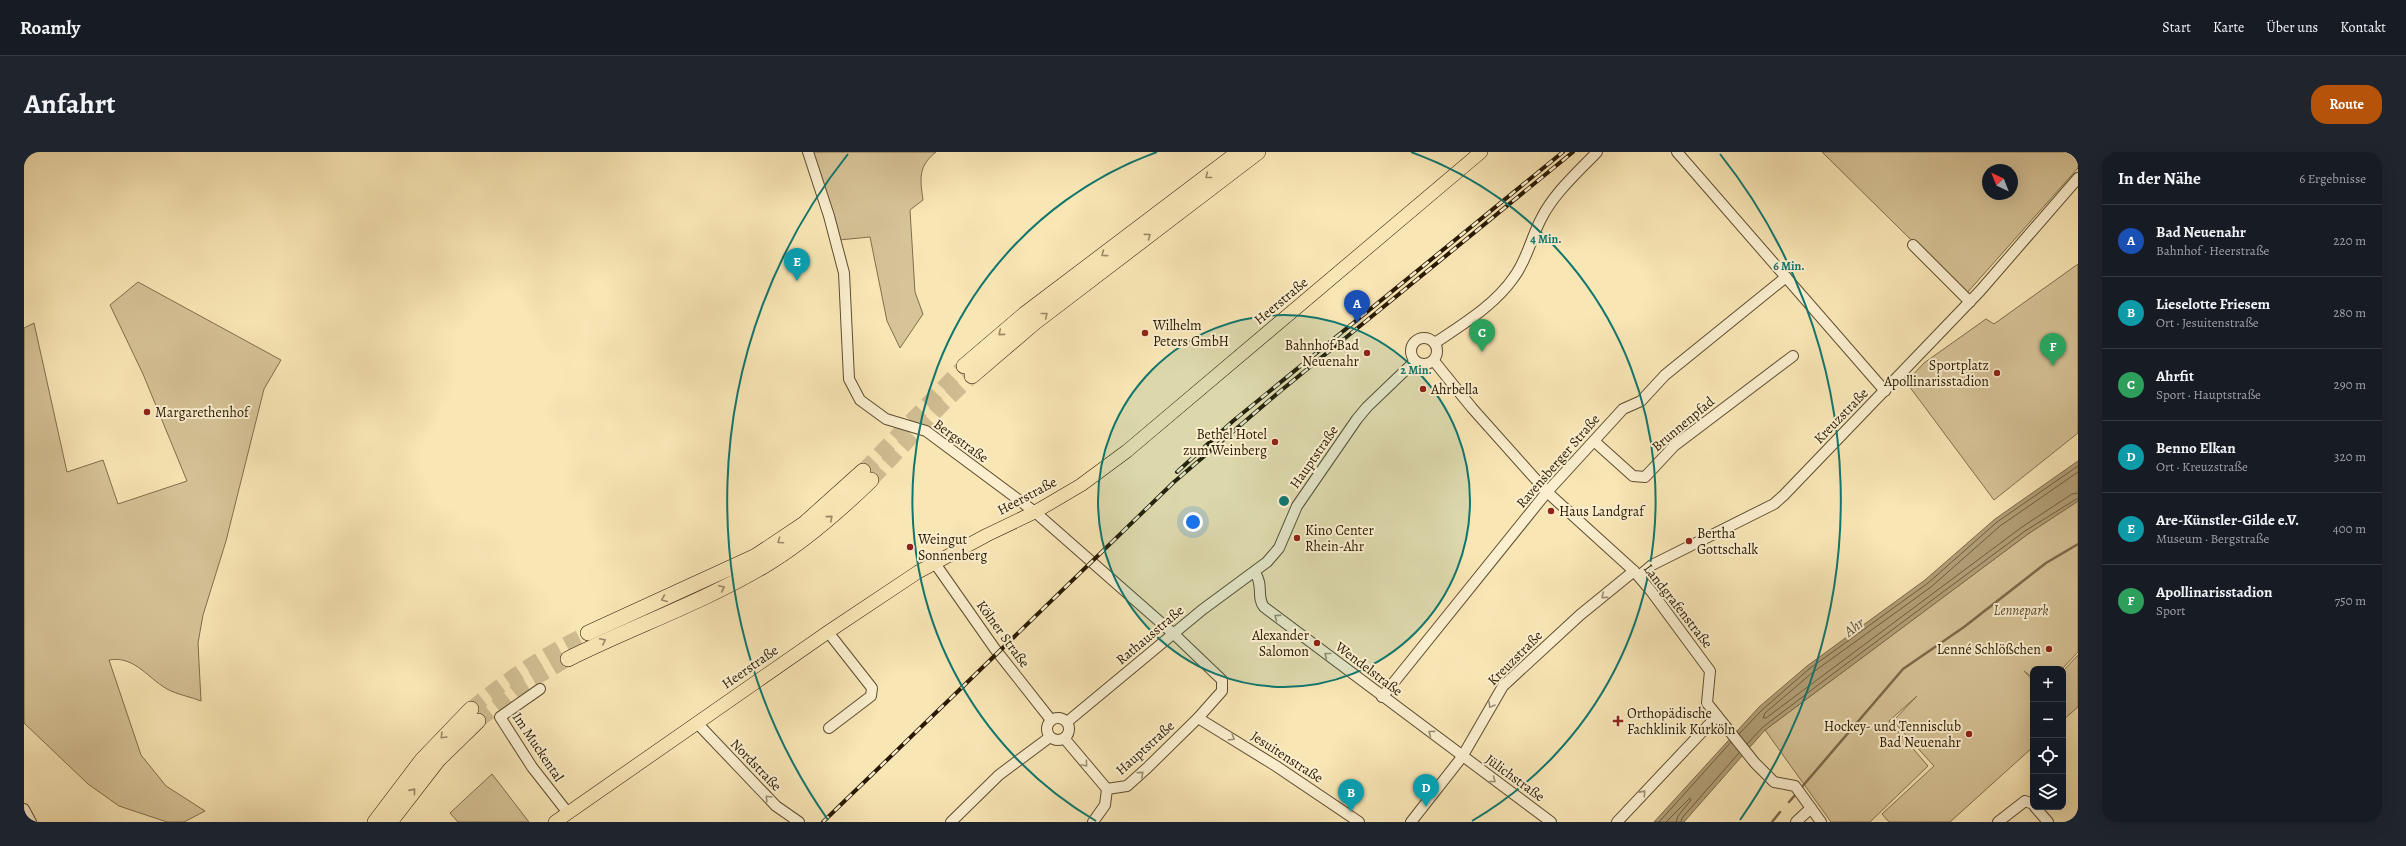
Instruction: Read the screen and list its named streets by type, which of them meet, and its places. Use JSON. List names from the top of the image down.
{
  "streets": {
    "main road": ["Heerstraße"],
    "street": [
      "Kreuzstraße",
      "Brunnenpfad",
      "Bergstraße",
      "Hauptstraße",
      "Ravensberger Straße",
      "Landgrafenstraße",
      "Kölner Straße",
      "Rathausstraße",
      "Wendelstraße",
      "Im Muckental",
      "Jesuitenstraße",
      "Nordstraße",
      "Jülichstraße"
    ]
  },
  "crossings": [
    ["Heerstraße", "Bergstraße"],
    ["Heerstraße", "Kölner Straße"],
    ["Heerstraße", "Im Muckental"],
    ["Heerstraße", "Nordstraße"],
    ["Kreuzstraße", "Landgrafenstraße"],
    ["Kreuzstraße", "Wendelstraße"],
    ["Kreuzstraße", "Jülichstraße"],
    ["Brunnenpfad", "Ravensberger Straße"],
    ["Bergstraße", "Hauptstraße"],
    ["Bergstraße", "Rathausstraße"],
    ["Hauptstraße", "Landgrafenstraße"],
    ["Hauptstraße", "Rathausstraße"],
    ["Hauptstraße", "Wendelstraße"],
    ["Hauptstraße", "Jesuitenstraße"],
    ["Ravensberger Straße", "Landgrafenstraße"],
    ["Ravensberger Straße", "Wendelstraße"],
    ["Kölner Straße", "Rathausstraße"],
    ["Rathausstraße", "Wendelstraße"],
    ["Wendelstraße", "Jülichstraße"]
  ],
  "one_way": [
    "Wendelstraße",
    "Jesuitenstraße",
    "Nordstraße",
    "Jülichstraße"
  ],
  "water": ["Ahr"],
  "parks": ["Lennepark"],
  "places": {
    "other": [
      "Wilhelm Peters GmbH",
      "Bahnhof Bad Neuenahr",
      "Sportplatz Apollinarisstadion",
      "Ahrbella",
      "Margarethenhof",
      "Bethel Hotel zum Weinberg",
      "Haus Landgraf",
      "Kino Center Rhein-Ahr",
      "Bertha Gottschalk",
      "Weingut Sonnenberg",
      "Alexander Salomon",
      "Lenné Schlößchen",
      "Hockey- und Tennisclub Bad Neuenahr"
    ],
    "health": ["Orthopädische Fachklinik Kurköln"]
  },
  "north": "top left",
  "page": {
    "header": "Roamly",
    "nav": [
      "Start",
      "Karte",
      "Über uns",
      "Kontakt"
    ],
    "title": "Anfahrt",
    "buttons": "Route",
    "heading": ["In der Nähe", "6 Ergebnisse"],
    "list": [
      {
        "mark": "A",
        "name": "Bad Neuenahr",
        "note": "Bahnhof · Heerstraße",
        "value": "220 m"
      },
      {
        "mark": "B",
        "name": "Lieselotte Friesem",
        "note": "Ort · Jesuitenstraße",
        "value": "280 m"
      },
      {
        "mark": "C",
        "name": "Ahrfit",
        "note": "Sport · Hauptstraße",
        "value": "290 m"
      },
      {
        "mark": "D",
        "name": "Benno Elkan",
        "note": "Ort · Kreuzstraße",
        "value": "320 m"
      },
      {
        "mark": "E",
        "name": "Are-Künstler-Gilde e.V.",
        "note": "Museum · Bergstraße",
        "value": "400 m"
      },
      {
        "mark": "F",
        "name": "Apollinarisstadion",
        "note": "Sport",
        "value": "750 m"
      }
    ],
    "pins": [
      "E",
      "A",
      "C",
      "F",
      "D",
      "B"
    ],
    "map_buttons": ["+", "−"]
  },
  "rings": ["4 Min.", "6 Min.", "2 Min."]
}
